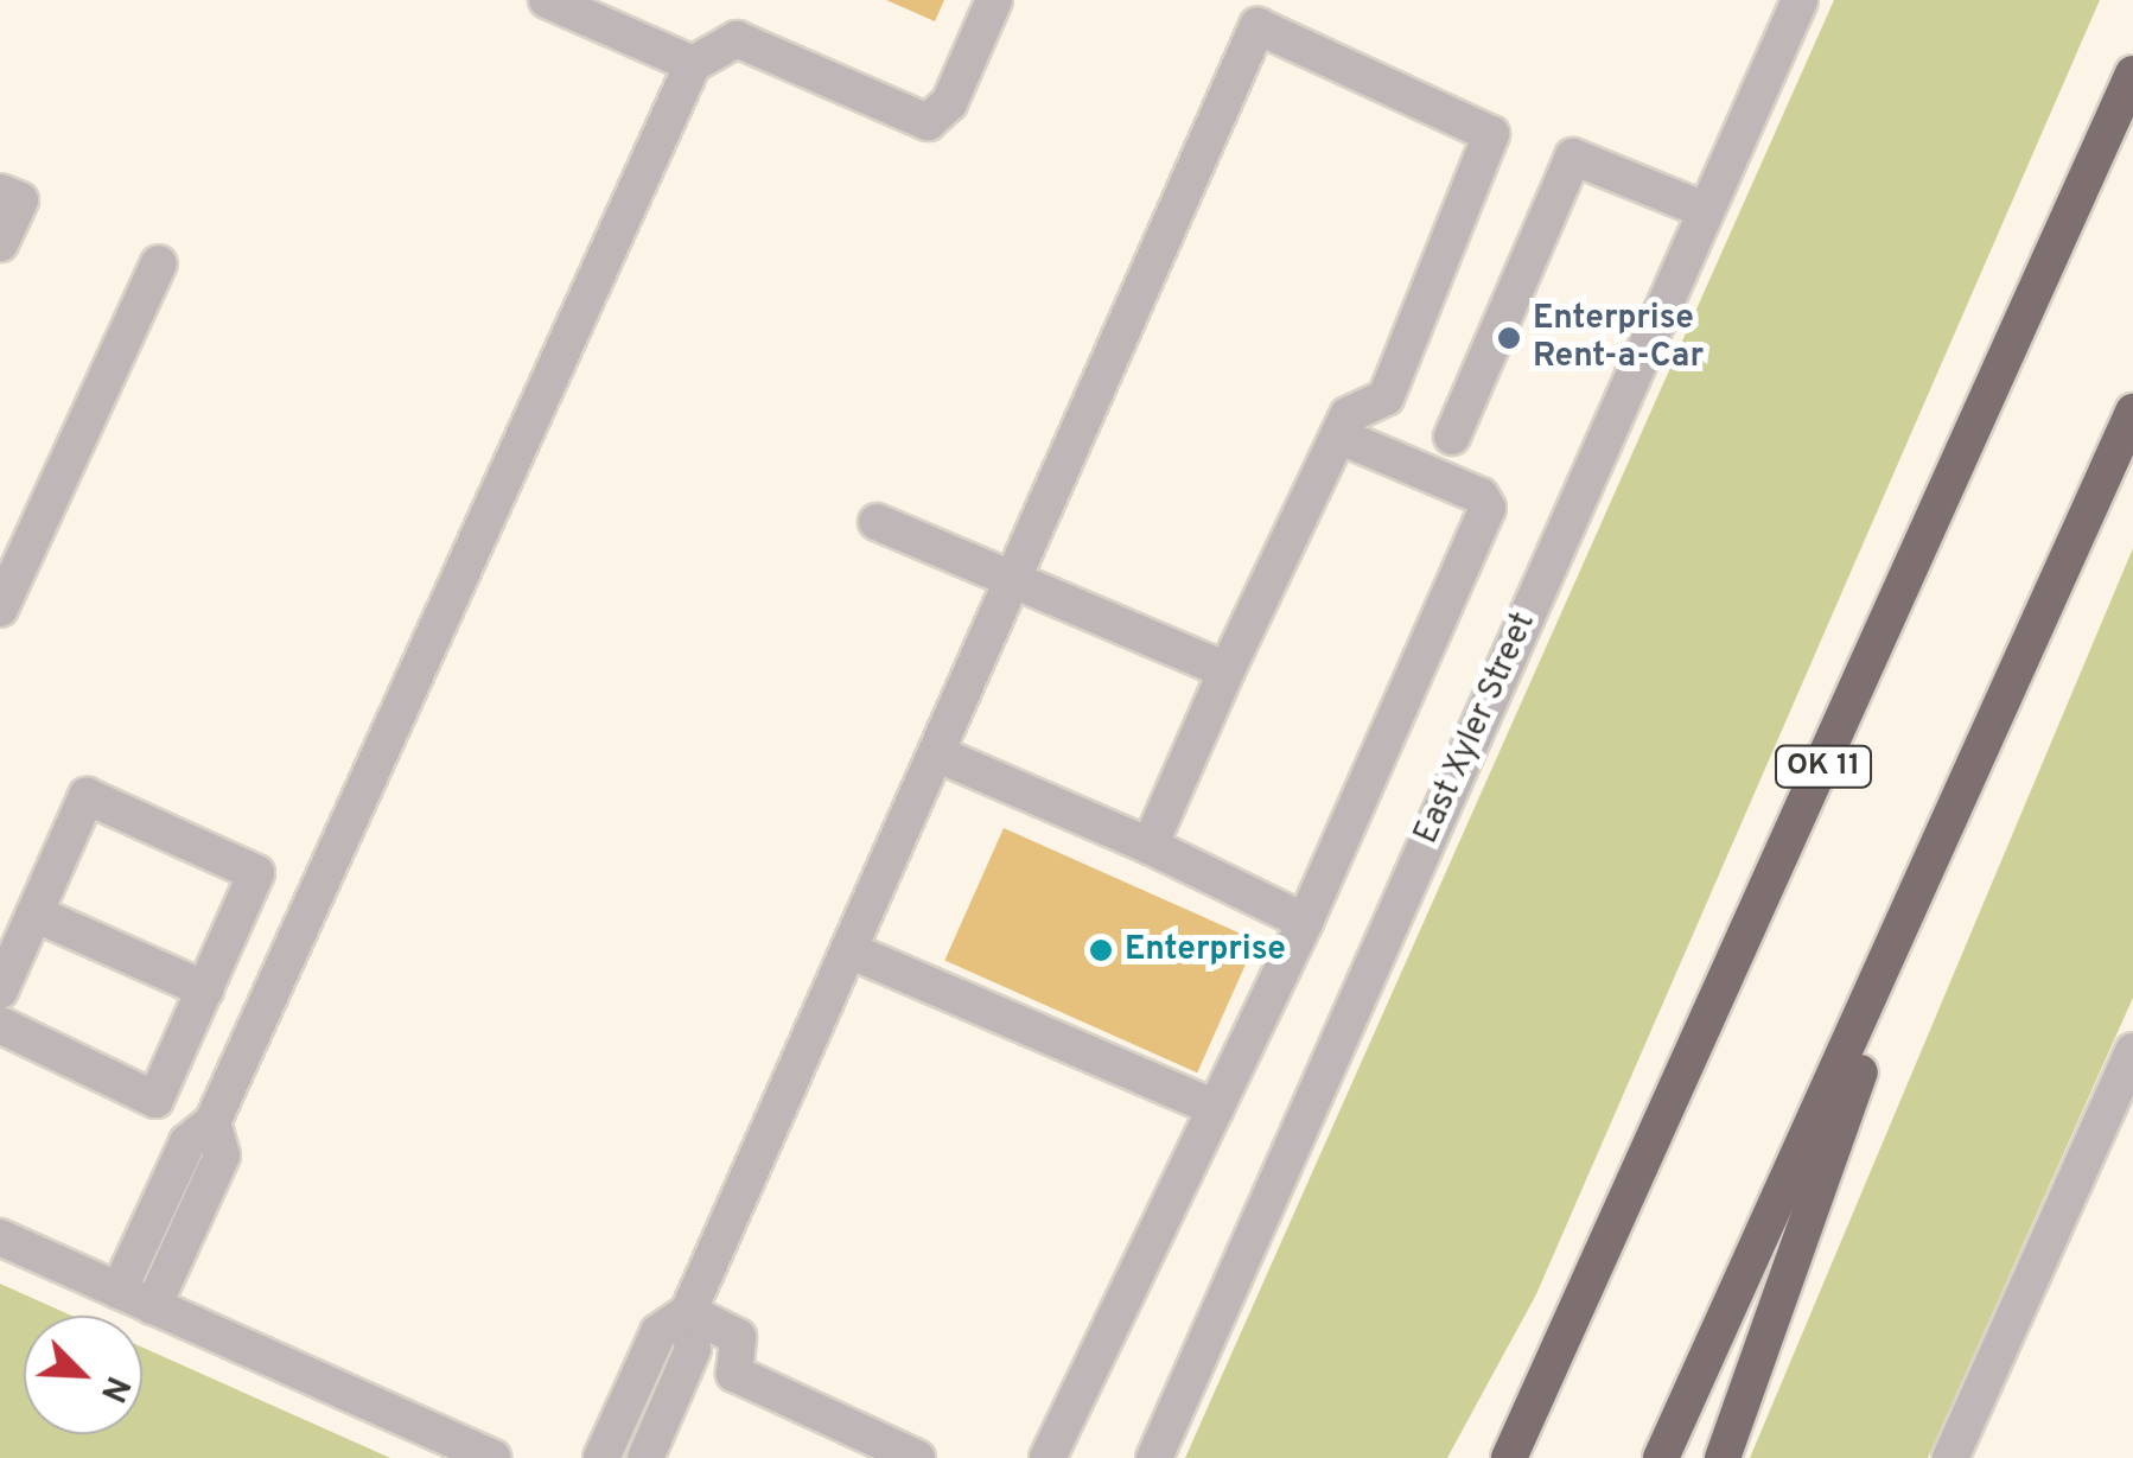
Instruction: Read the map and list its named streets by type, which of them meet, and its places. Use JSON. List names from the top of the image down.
{
  "streets": {
    "highway": ["OK 11"],
    "street": ["East Xyler Street"]
  },
  "places": ["Enterprise Rent-a-Car", "Enterprise"],
  "north": "bottom right"
}
